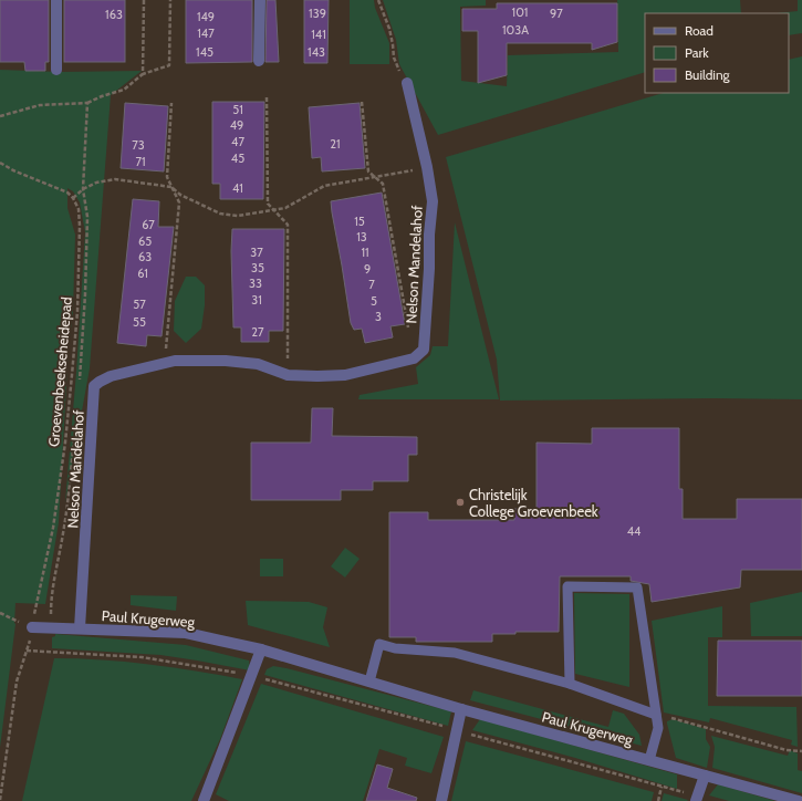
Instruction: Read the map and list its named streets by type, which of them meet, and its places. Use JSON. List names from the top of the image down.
{
  "streets": {
    "street": ["Nelson Mandelahof", "Paul Krugerweg"],
    "path": ["Groevenbeekseheidepad"]
  },
  "crossings": [
    ["Nelson Mandelahof", "Paul Krugerweg"],
    ["Groevenbeekseheidepad", "Paul Krugerweg"]
  ],
  "places": ["Christelijk College Groevenbeek"],
  "house_numbers": [
    "101",
    "139",
    "97",
    "163",
    "149",
    "103A",
    "147",
    "141",
    "145",
    "143",
    "51",
    "49",
    "47",
    "21",
    "73",
    "45",
    "71",
    "41",
    "15",
    "67",
    "13",
    "65",
    "37",
    "11",
    "63",
    "35",
    "9",
    "61",
    "33",
    "7",
    "31",
    "5",
    "57",
    "3",
    "55",
    "27",
    "44"
  ],
  "legend": ["Road", "Park", "Building"]
}
